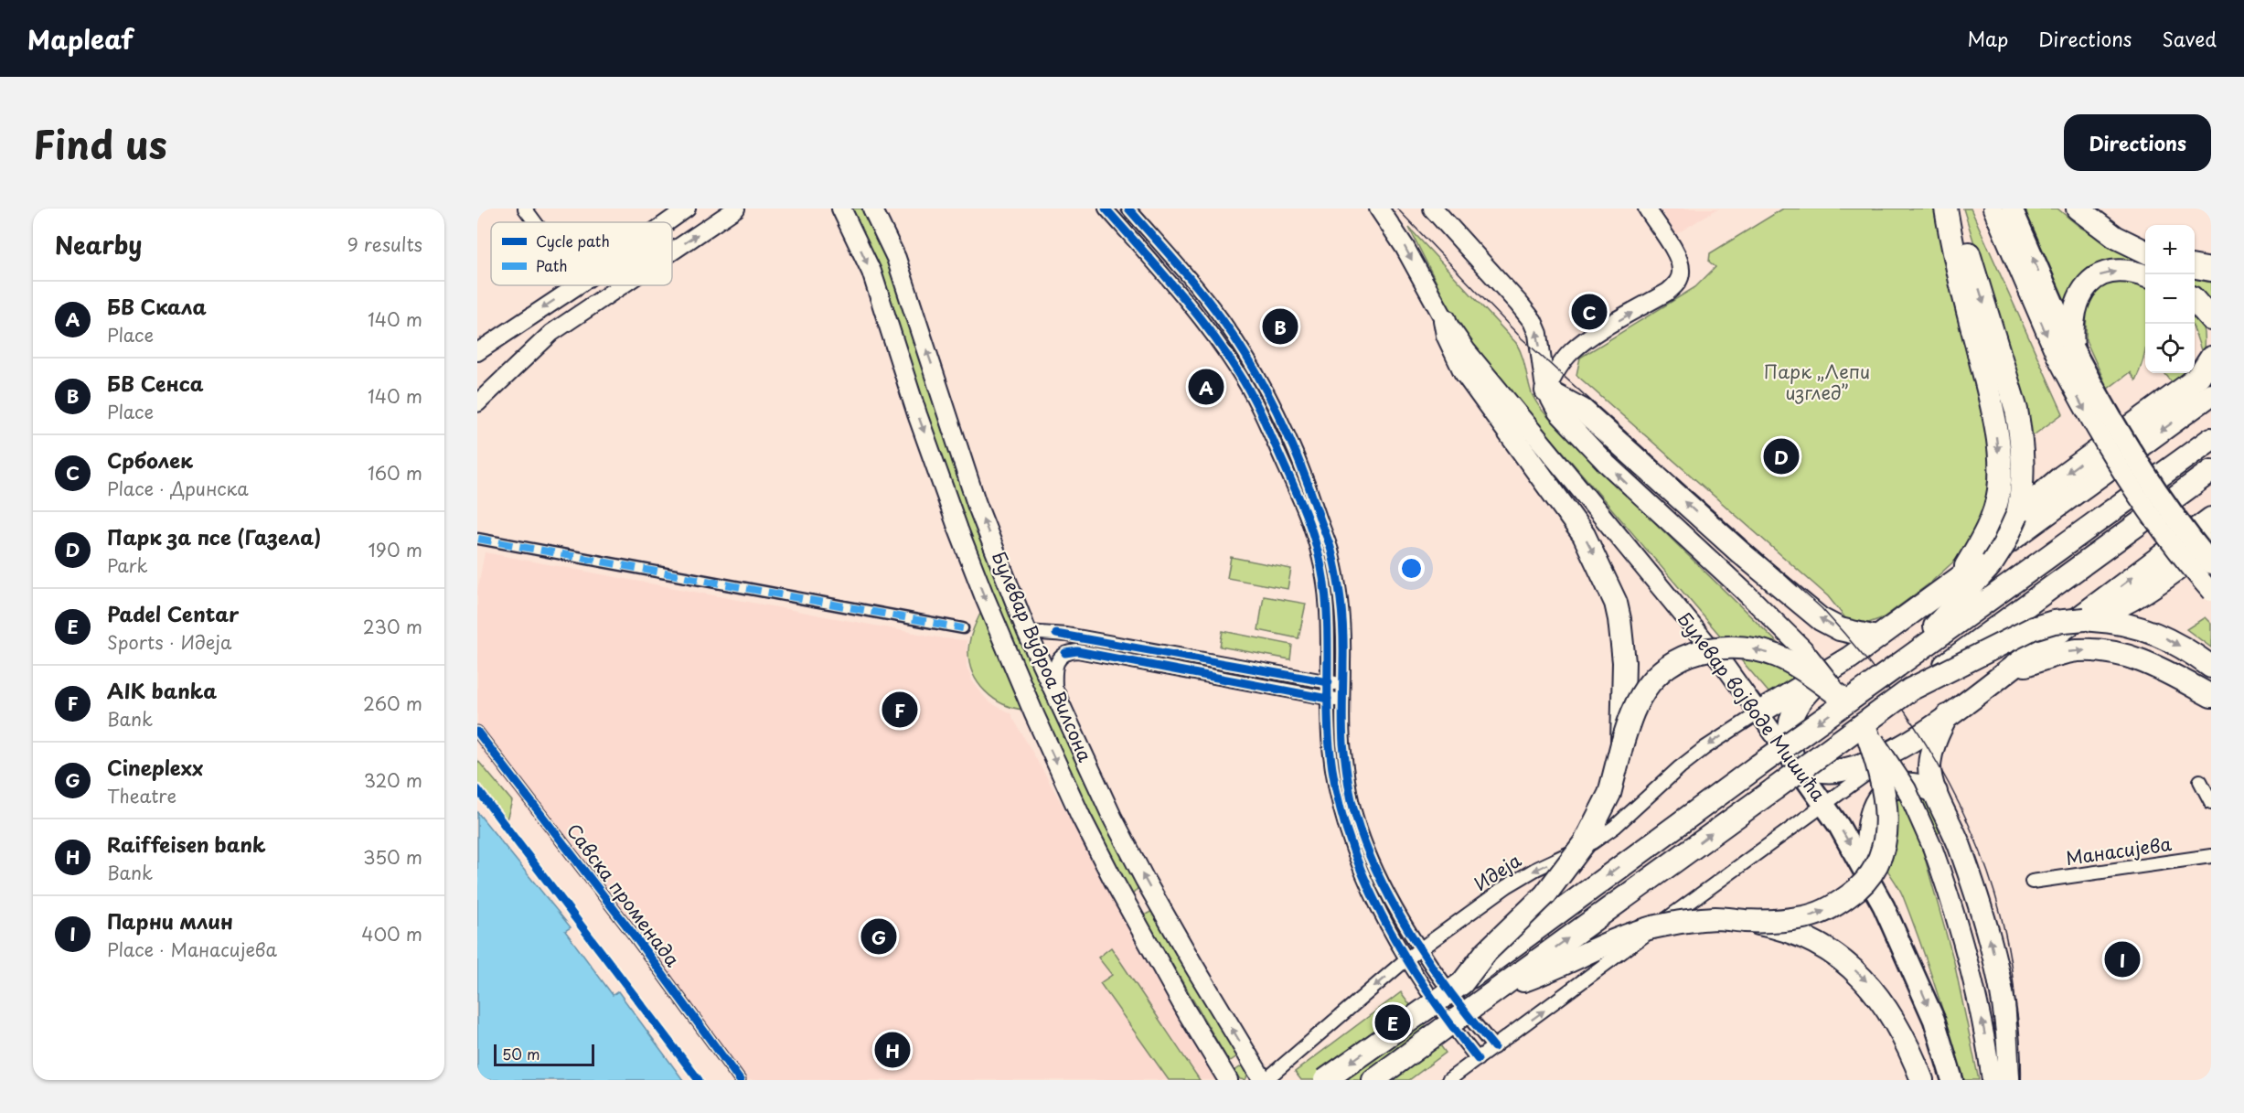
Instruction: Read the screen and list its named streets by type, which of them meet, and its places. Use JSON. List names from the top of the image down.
{
  "streets": {
    "main road": ["Булевар Вудроа Вилсона", "Булевар војводе Мишића"],
    "street": ["Манасијева", "Идеја", "Савска променада"]
  },
  "crossings": [
    ["Булевар Вудроа Вилсона", "Идеја"],
    ["Булевар војводе Мишића", "Идеја"]
  ],
  "one_way": ["Идеја"],
  "parks": ["Парк „Лепи изглед”"],
  "legend": ["Cycle path", "Path"],
  "scale_bar": "50 m",
  "page": {
    "header": "Mapleaf",
    "nav": ["Map", "Directions", "Saved"],
    "title": "Find us",
    "buttons": "Directions",
    "heading": ["Nearby", "9 results"],
    "map_buttons": ["+", "−"],
    "list": [
      {
        "mark": "A",
        "name": "БВ Скала",
        "note": "Place",
        "value": "140 m"
      },
      {
        "mark": "B",
        "name": "БВ Сенса",
        "note": "Place",
        "value": "140 m"
      },
      {
        "mark": "C",
        "name": "Срболек",
        "note": "Place · Дринска",
        "value": "160 m"
      },
      {
        "mark": "D",
        "name": "Парк за псе (Газела)",
        "note": "Park",
        "value": "190 m"
      },
      {
        "mark": "E",
        "name": "Padel Centar",
        "note": "Sports · Идеја",
        "value": "230 m"
      },
      {
        "mark": "F",
        "name": "AIK banka",
        "note": "Bank",
        "value": "260 m"
      },
      {
        "mark": "G",
        "name": "Cineplexx",
        "note": "Theatre",
        "value": "320 m"
      },
      {
        "mark": "H",
        "name": "Raiffeisen bank",
        "note": "Bank",
        "value": "350 m"
      },
      {
        "mark": "I",
        "name": "Парни млин",
        "note": "Place · Манасијева",
        "value": "400 m"
      }
    ],
    "pins": [
      "C",
      "B",
      "A",
      "D",
      "F",
      "G",
      "I",
      "E",
      "H"
    ],
    "scale": "50 m"
  }
}
